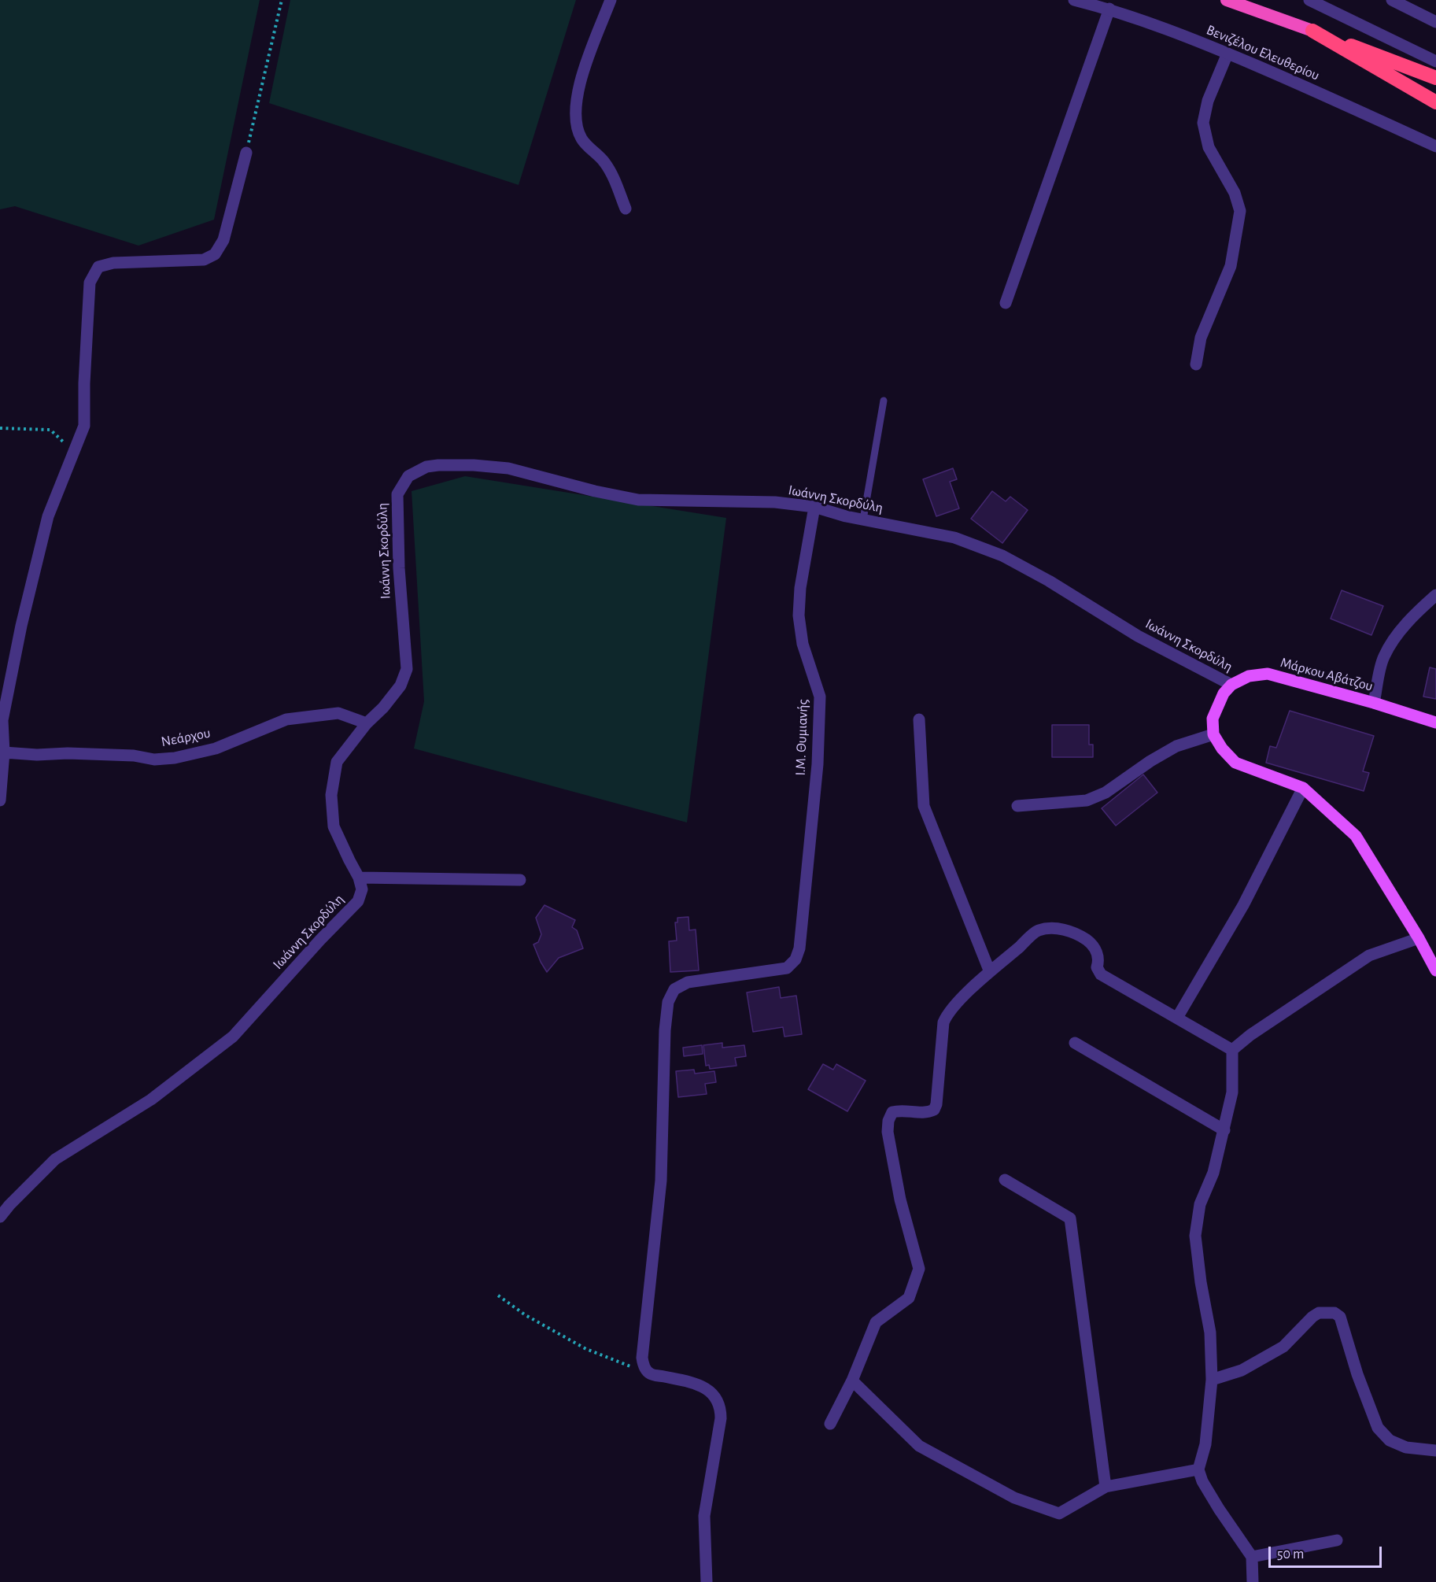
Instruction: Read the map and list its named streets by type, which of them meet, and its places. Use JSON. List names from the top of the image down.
{
  "streets": {
    "main road": ["Μάρκου Αβάτζου"],
    "street": [
      "Βενιζέλου Ελευθερίου",
      "Ιωάννη Σκορδύλη",
      "Νεάρχου",
      "Ι.Μ. Θυμιανής"
    ]
  },
  "crossings": [
    ["Ιωάννη Σκορδύλη", "Μάρκου Αβάτζου"],
    ["Ιωάννη Σκορδύλη", "Νεάρχου"],
    ["Ιωάννη Σκορδύλη", "Ι.Μ. Θυμιανής"]
  ],
  "scale_bar": "50 m"
}
